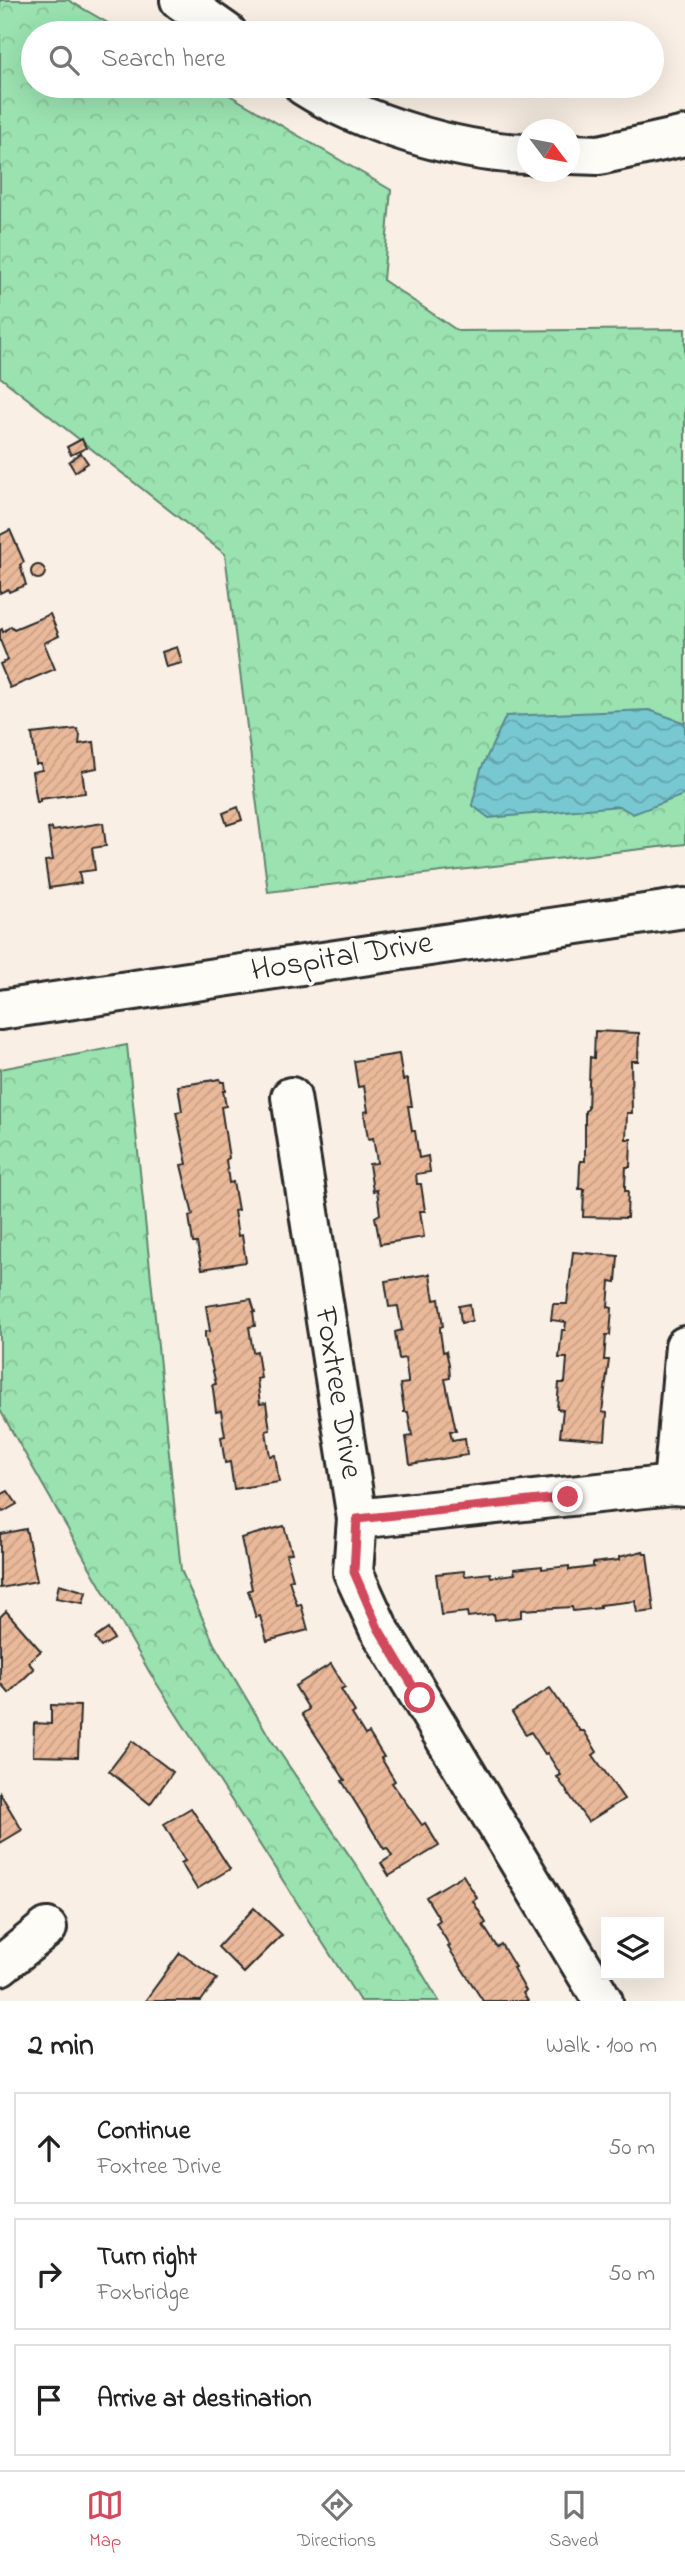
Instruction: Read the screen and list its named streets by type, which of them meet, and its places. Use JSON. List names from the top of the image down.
{
  "streets": {
    "street": ["Hospital Drive", "Foxtree Drive"]
  },
  "north": "bottom right",
  "page": {
    "search": "Search here",
    "heading": ["2 min", "Walk · 100 m"],
    "list": [
      ["Continue", "Foxtree Drive", "50 m"],
      ["Turn right", "Foxbridge", "50 m"],
      "Arrive at destination"
    ],
    "nav": ["Map", "Directions", "Saved"]
  }
}
